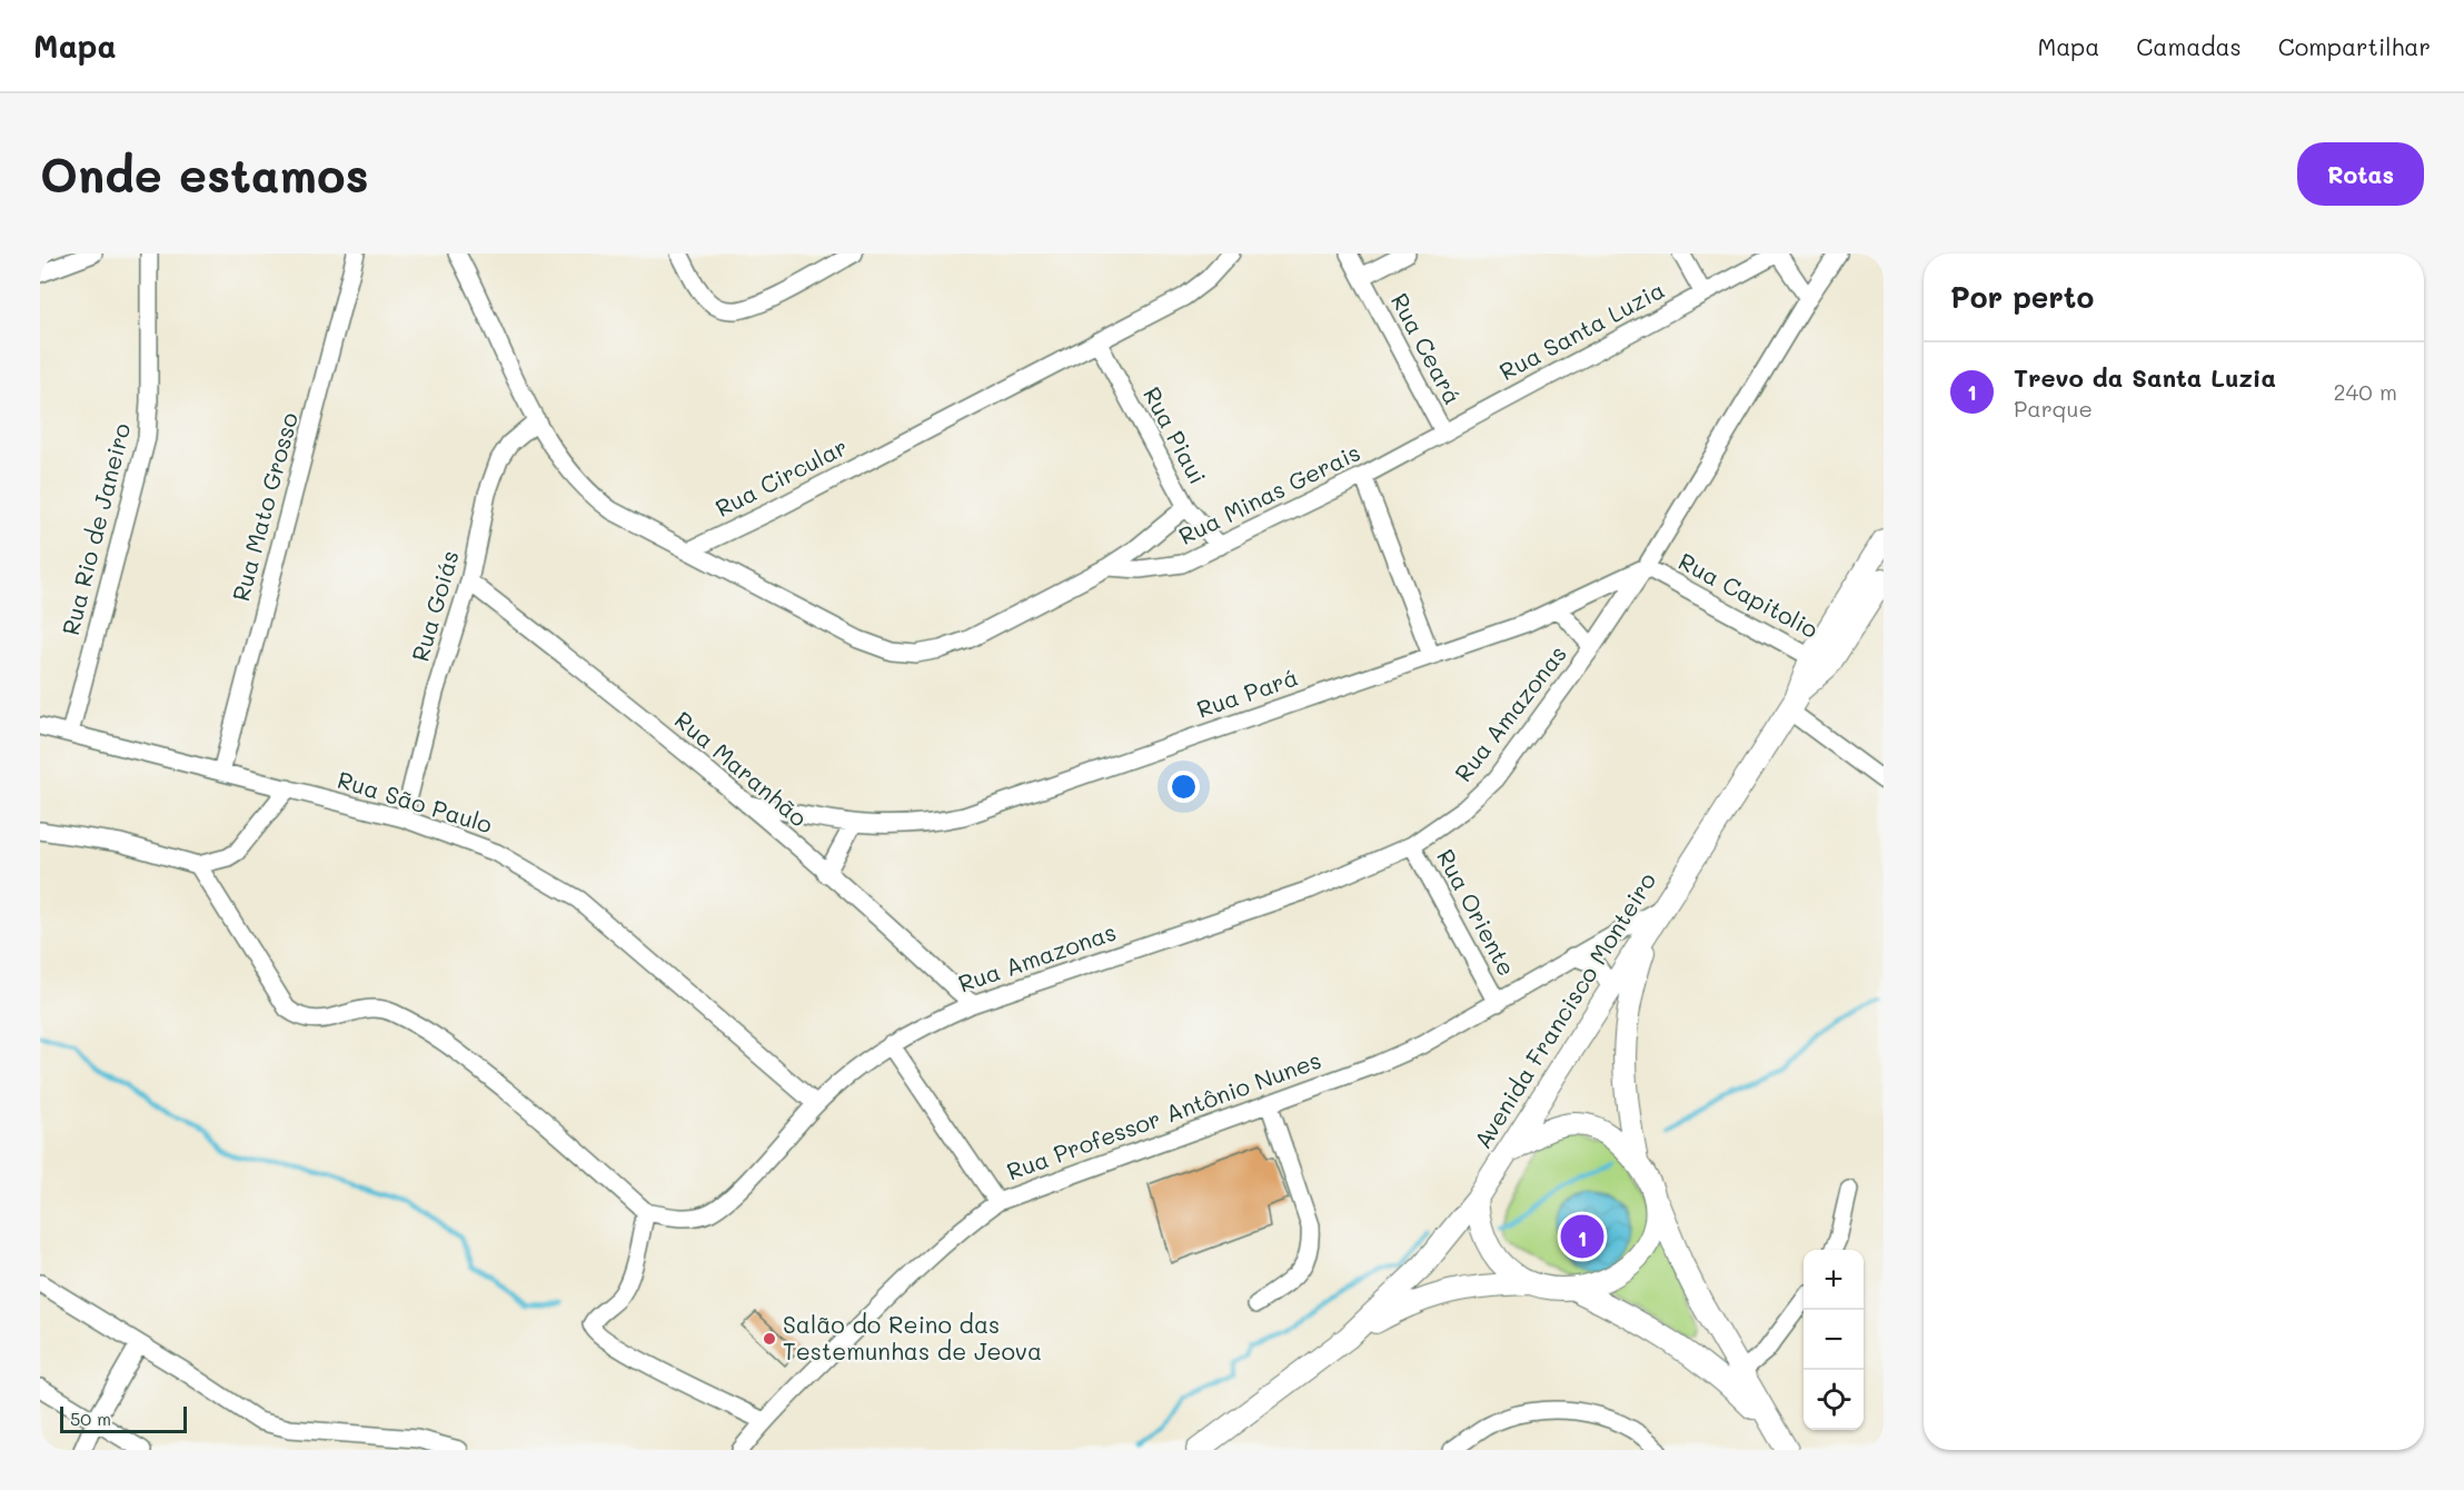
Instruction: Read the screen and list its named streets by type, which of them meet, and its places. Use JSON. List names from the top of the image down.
{
  "streets": {
    "main road": ["Avenida Francisco Monteiro"],
    "street": [
      "Rua Santa Luzia",
      "Rua Ceará",
      "Rua Piaui",
      "Rua Circular",
      "Rua Minas Gerais",
      "Rua Mato Grosso",
      "Rua Rio de Janeiro",
      "Rua Capitolio",
      "Rua Goiás",
      "Rua Pará",
      "Rua Amazonas",
      "Rua Maranhão",
      "Rua São Paulo",
      "Rua Oriente",
      "Rua Professor Antônio Nunes"
    ]
  },
  "crossings": [
    ["Rua Santa Luzia", "Rua Ceará"],
    ["Rua Santa Luzia", "Rua Minas Gerais"],
    ["Rua Santa Luzia", "Rua Amazonas"],
    ["Rua Ceará", "Rua Minas Gerais"],
    ["Rua Piaui", "Rua Circular"],
    ["Rua Piaui", "Rua Minas Gerais"],
    ["Rua Circular", "Rua Minas Gerais"],
    ["Rua Mato Grosso", "Rua São Paulo"],
    ["Rua Rio de Janeiro", "Rua São Paulo"],
    ["Rua Capitolio", "Rua Pará"],
    ["Rua Capitolio", "Rua Amazonas"],
    ["Rua Capitolio", "Avenida Francisco Monteiro"],
    ["Rua Goiás", "Rua Maranhão"],
    ["Rua Goiás", "Rua São Paulo"],
    ["Rua Pará", "Rua Amazonas"],
    ["Rua Pará", "Rua Maranhão"],
    ["Rua Amazonas", "Rua Maranhão"],
    ["Rua Amazonas", "Rua São Paulo"],
    ["Rua Amazonas", "Rua Oriente"],
    ["Rua Oriente", "Rua Professor Antônio Nunes"],
    ["Avenida Francisco Monteiro", "Rua Professor Antônio Nunes"]
  ],
  "places": ["Salão do Reino das Testemunhas de Jeova"],
  "scale_bar": "50 m",
  "page": {
    "header": "Mapa",
    "nav": ["Mapa", "Camadas", "Compartilhar"],
    "buttons": "Rotas",
    "title": "Onde estamos",
    "heading": "Por perto",
    "list": [
      {
        "mark": "1",
        "name": "Trevo da Santa Luzia",
        "note": "Parque",
        "value": "240 m"
      }
    ],
    "pins": "1",
    "map_buttons": ["+", "−"],
    "scale": "50 m"
  }
}
